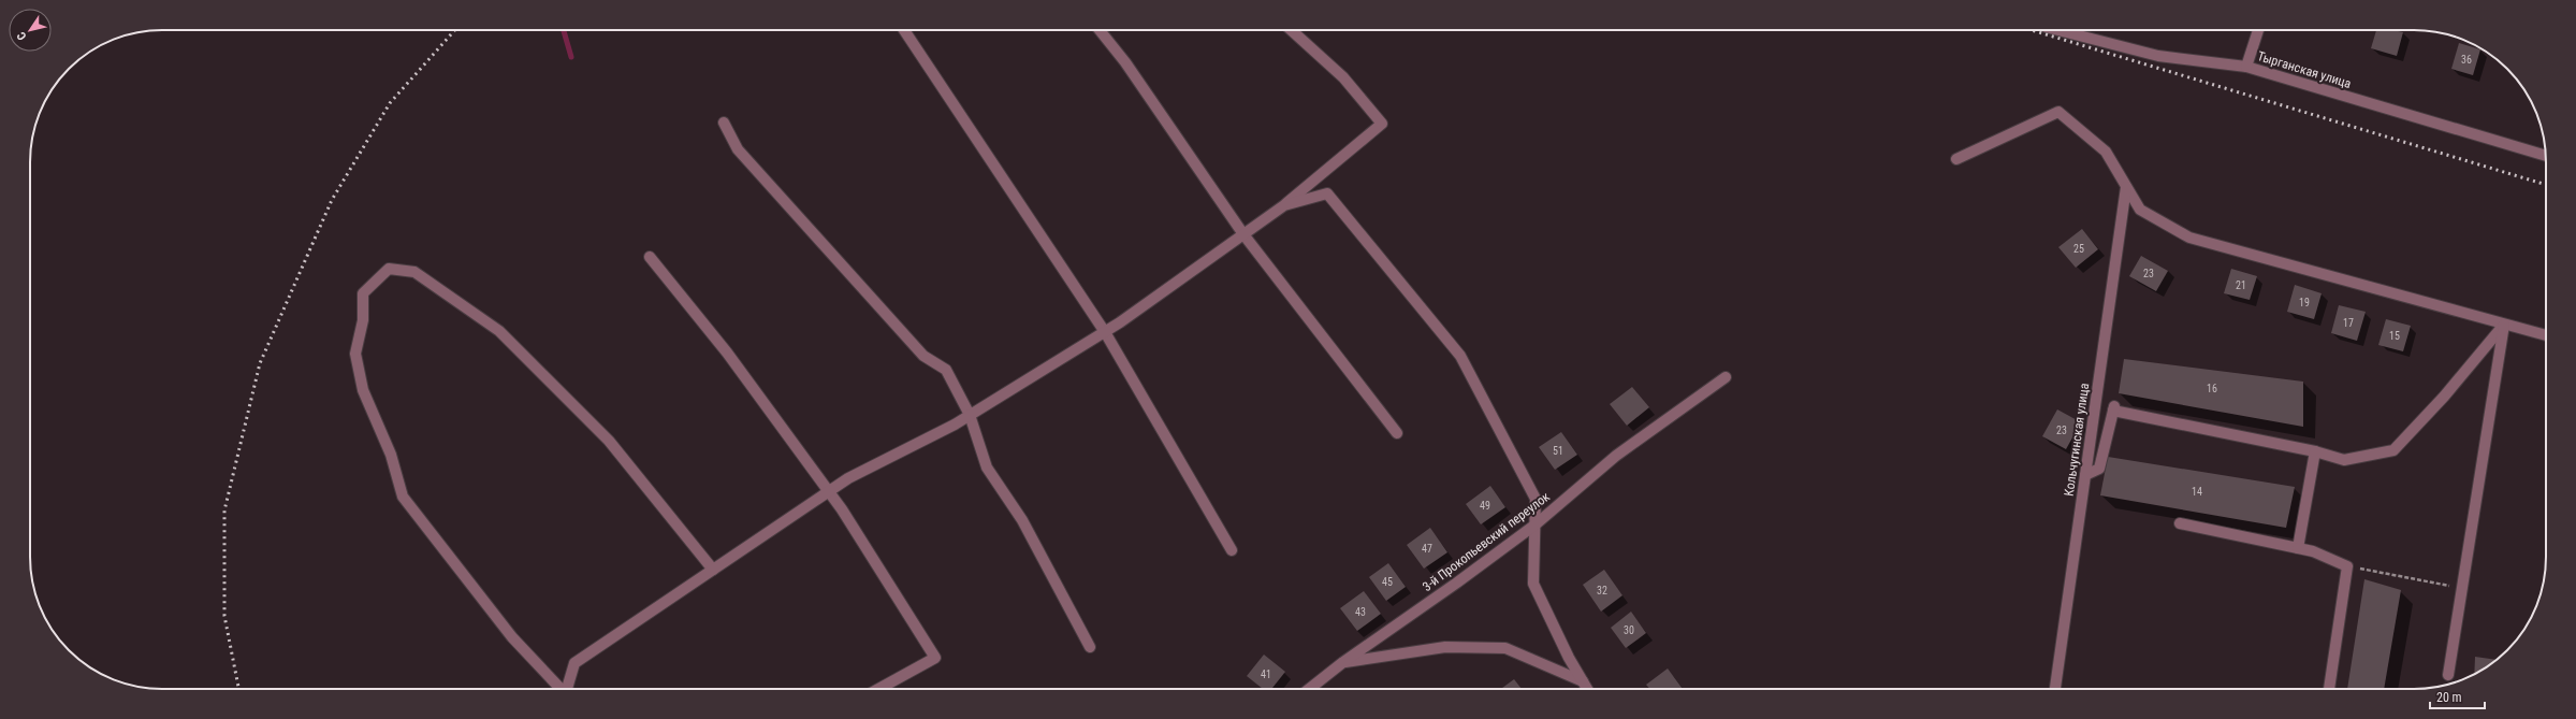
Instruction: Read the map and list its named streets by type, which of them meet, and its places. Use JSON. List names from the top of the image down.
{
  "streets": {
    "street": ["Тырганская улица", "Кольчугинская улица", "3-й Прокопьевский переулок"]
  },
  "house_numbers": [
    "36",
    "25",
    "23",
    "21",
    "19",
    "17",
    "15",
    "16",
    "23",
    "51",
    "14",
    "49",
    "47",
    "45",
    "32",
    "43",
    "30",
    "41"
  ],
  "scale_bar": "20 m",
  "north": "bottom left"
}
